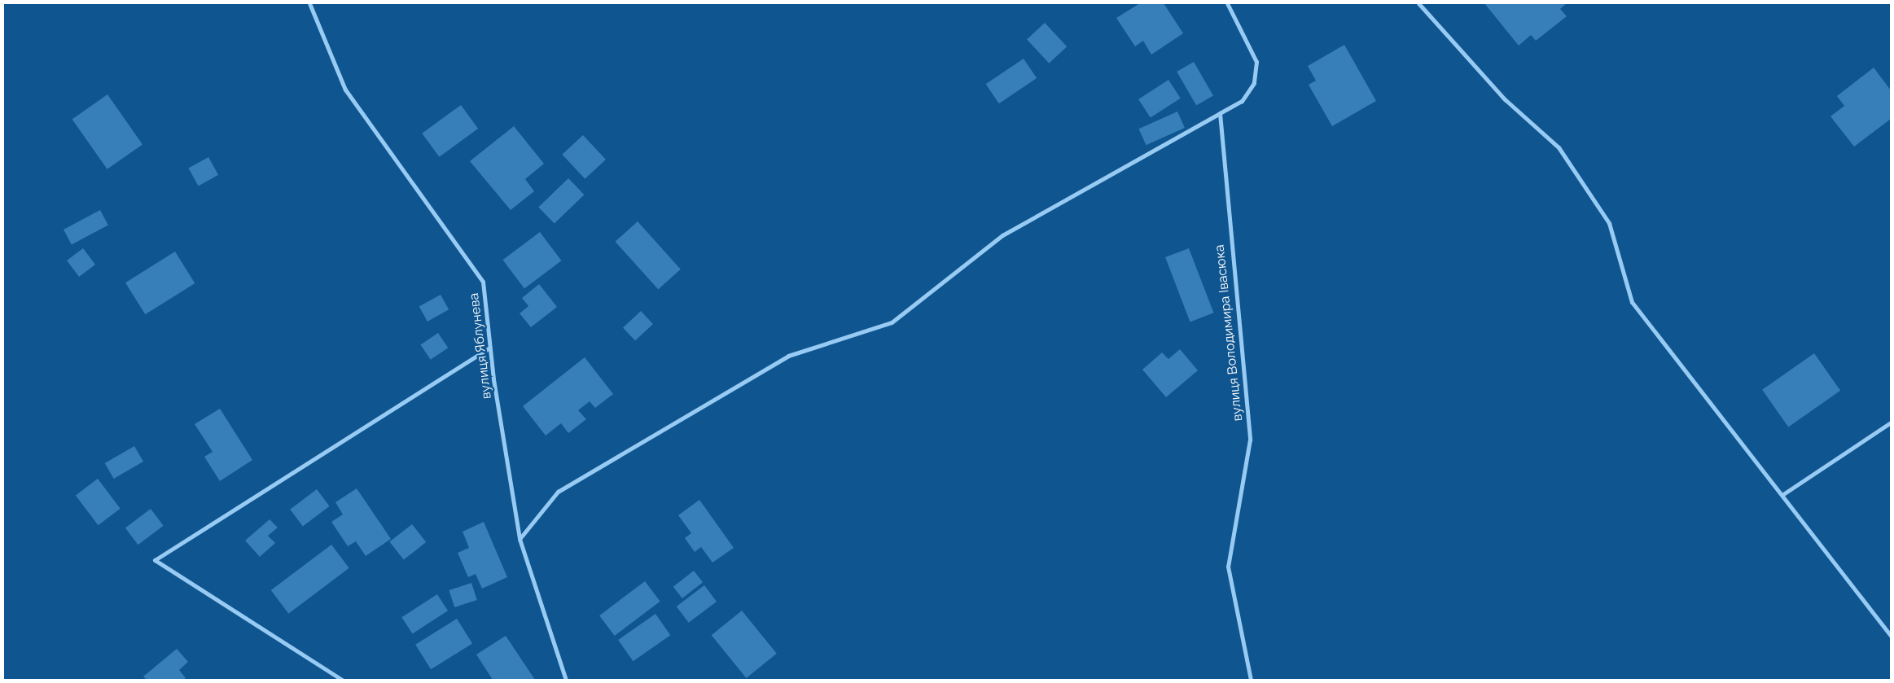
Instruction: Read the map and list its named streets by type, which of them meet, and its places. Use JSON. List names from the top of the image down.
{
  "streets": {
    "street": ["вулиця Володимира Івасюка", "вулиця Яблунева"]
  }
}
